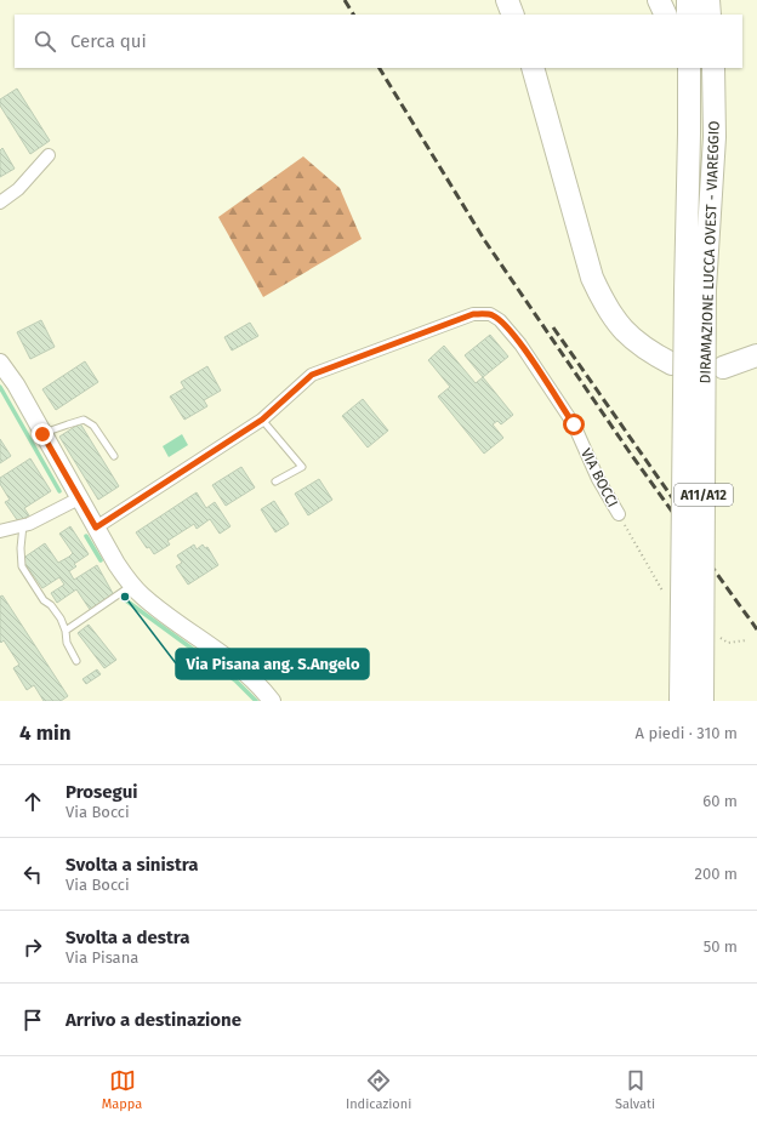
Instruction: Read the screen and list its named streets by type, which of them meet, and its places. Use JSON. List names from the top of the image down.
{
  "streets": {
    "highway": ["DIRAMAZIONE LUCCA OVEST - VIAREGGIO", "A11/A12"],
    "street": ["VIA BOCCI"]
  },
  "places": ["Via Pisana ang. S.Angelo"],
  "page": {
    "search": "Cerca qui",
    "heading": ["4 min", "A piedi · 310 m"],
    "list": [
      ["Prosegui", "Via Bocci", "60 m"],
      ["Svolta a sinistra", "Via Bocci", "200 m"],
      ["Svolta a destra", "Via Pisana", "50 m"],
      "Arrivo a destinazione"
    ],
    "nav": ["Mappa", "Indicazioni", "Salvati"]
  }
}
